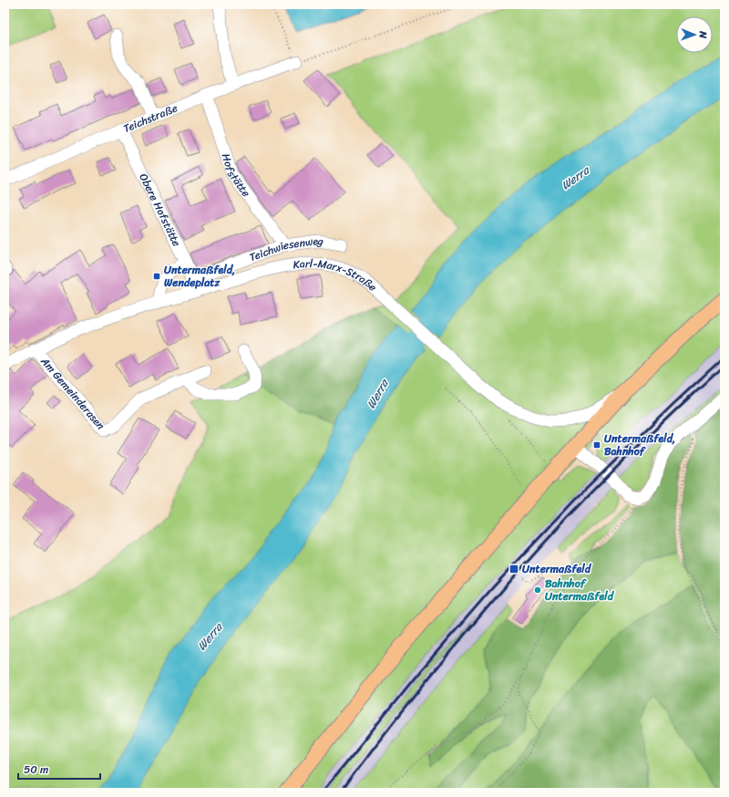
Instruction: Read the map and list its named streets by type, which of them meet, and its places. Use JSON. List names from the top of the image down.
{
  "streets": {
    "street": [
      "Teichstraße",
      "Hofstätte",
      "Obere Hofstätte",
      "Teichwiesenweg",
      "Karl-Marx-Straße",
      "Am Gemeinderasen"
    ]
  },
  "crossings": [
    ["Teichstraße", "Hofstätte"],
    ["Teichstraße", "Obere Hofstätte"],
    ["Hofstätte", "Teichwiesenweg"],
    ["Obere Hofstätte", "Teichwiesenweg"],
    ["Obere Hofstätte", "Karl-Marx-Straße"],
    ["Karl-Marx-Straße", "Am Gemeinderasen"]
  ],
  "water": ["Werra"],
  "places": {
    "transit": ["Untermaßfeld, Wendeplatz", "Untermaßfeld, Bahnhof", "Untermaßfeld"],
    "other": ["Bahnhof Untermaßfeld"]
  },
  "scale_bar": "50 m",
  "north": "right"
}
